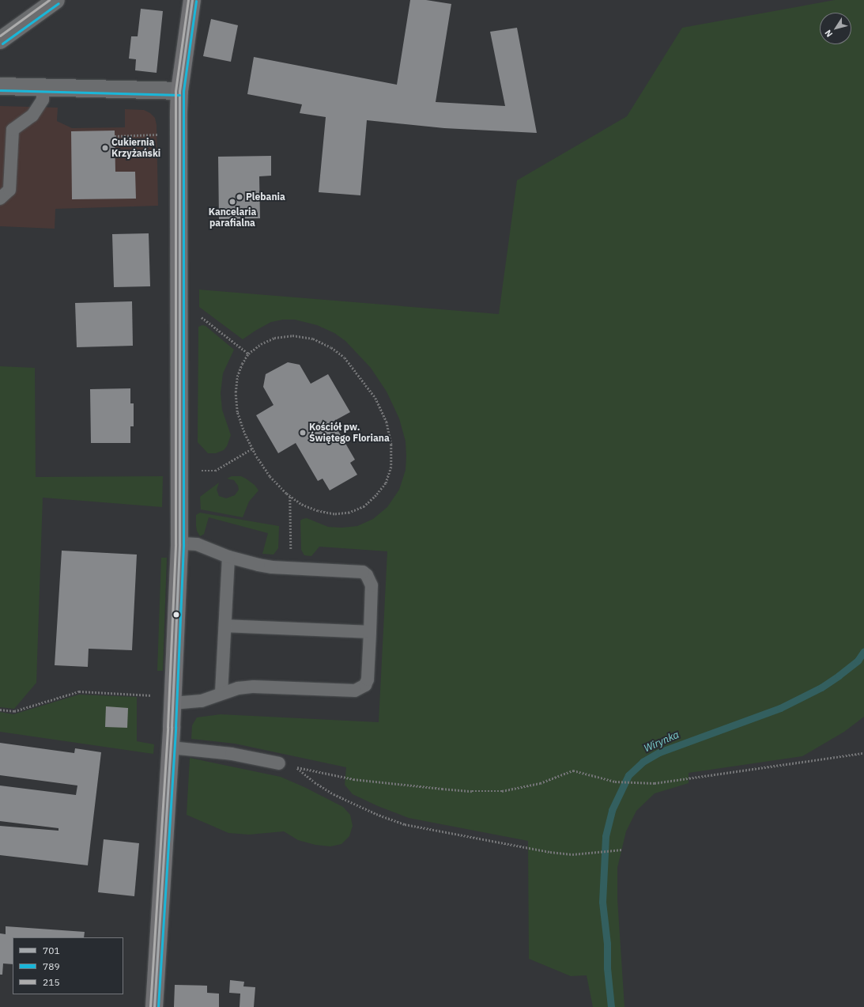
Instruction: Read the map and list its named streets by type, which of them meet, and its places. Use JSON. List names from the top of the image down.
{
  "water": ["Wirynka"],
  "places": [
    "Cukiernia Krzyżański",
    "Plebania",
    "Kancelaria parafialna",
    "Kościół pw. Świętego Floriana"
  ],
  "lines": ["transit line 701", "transit line 215", "transit line 789"],
  "legend": ["701", "789", "215"],
  "north": "bottom left"
}
